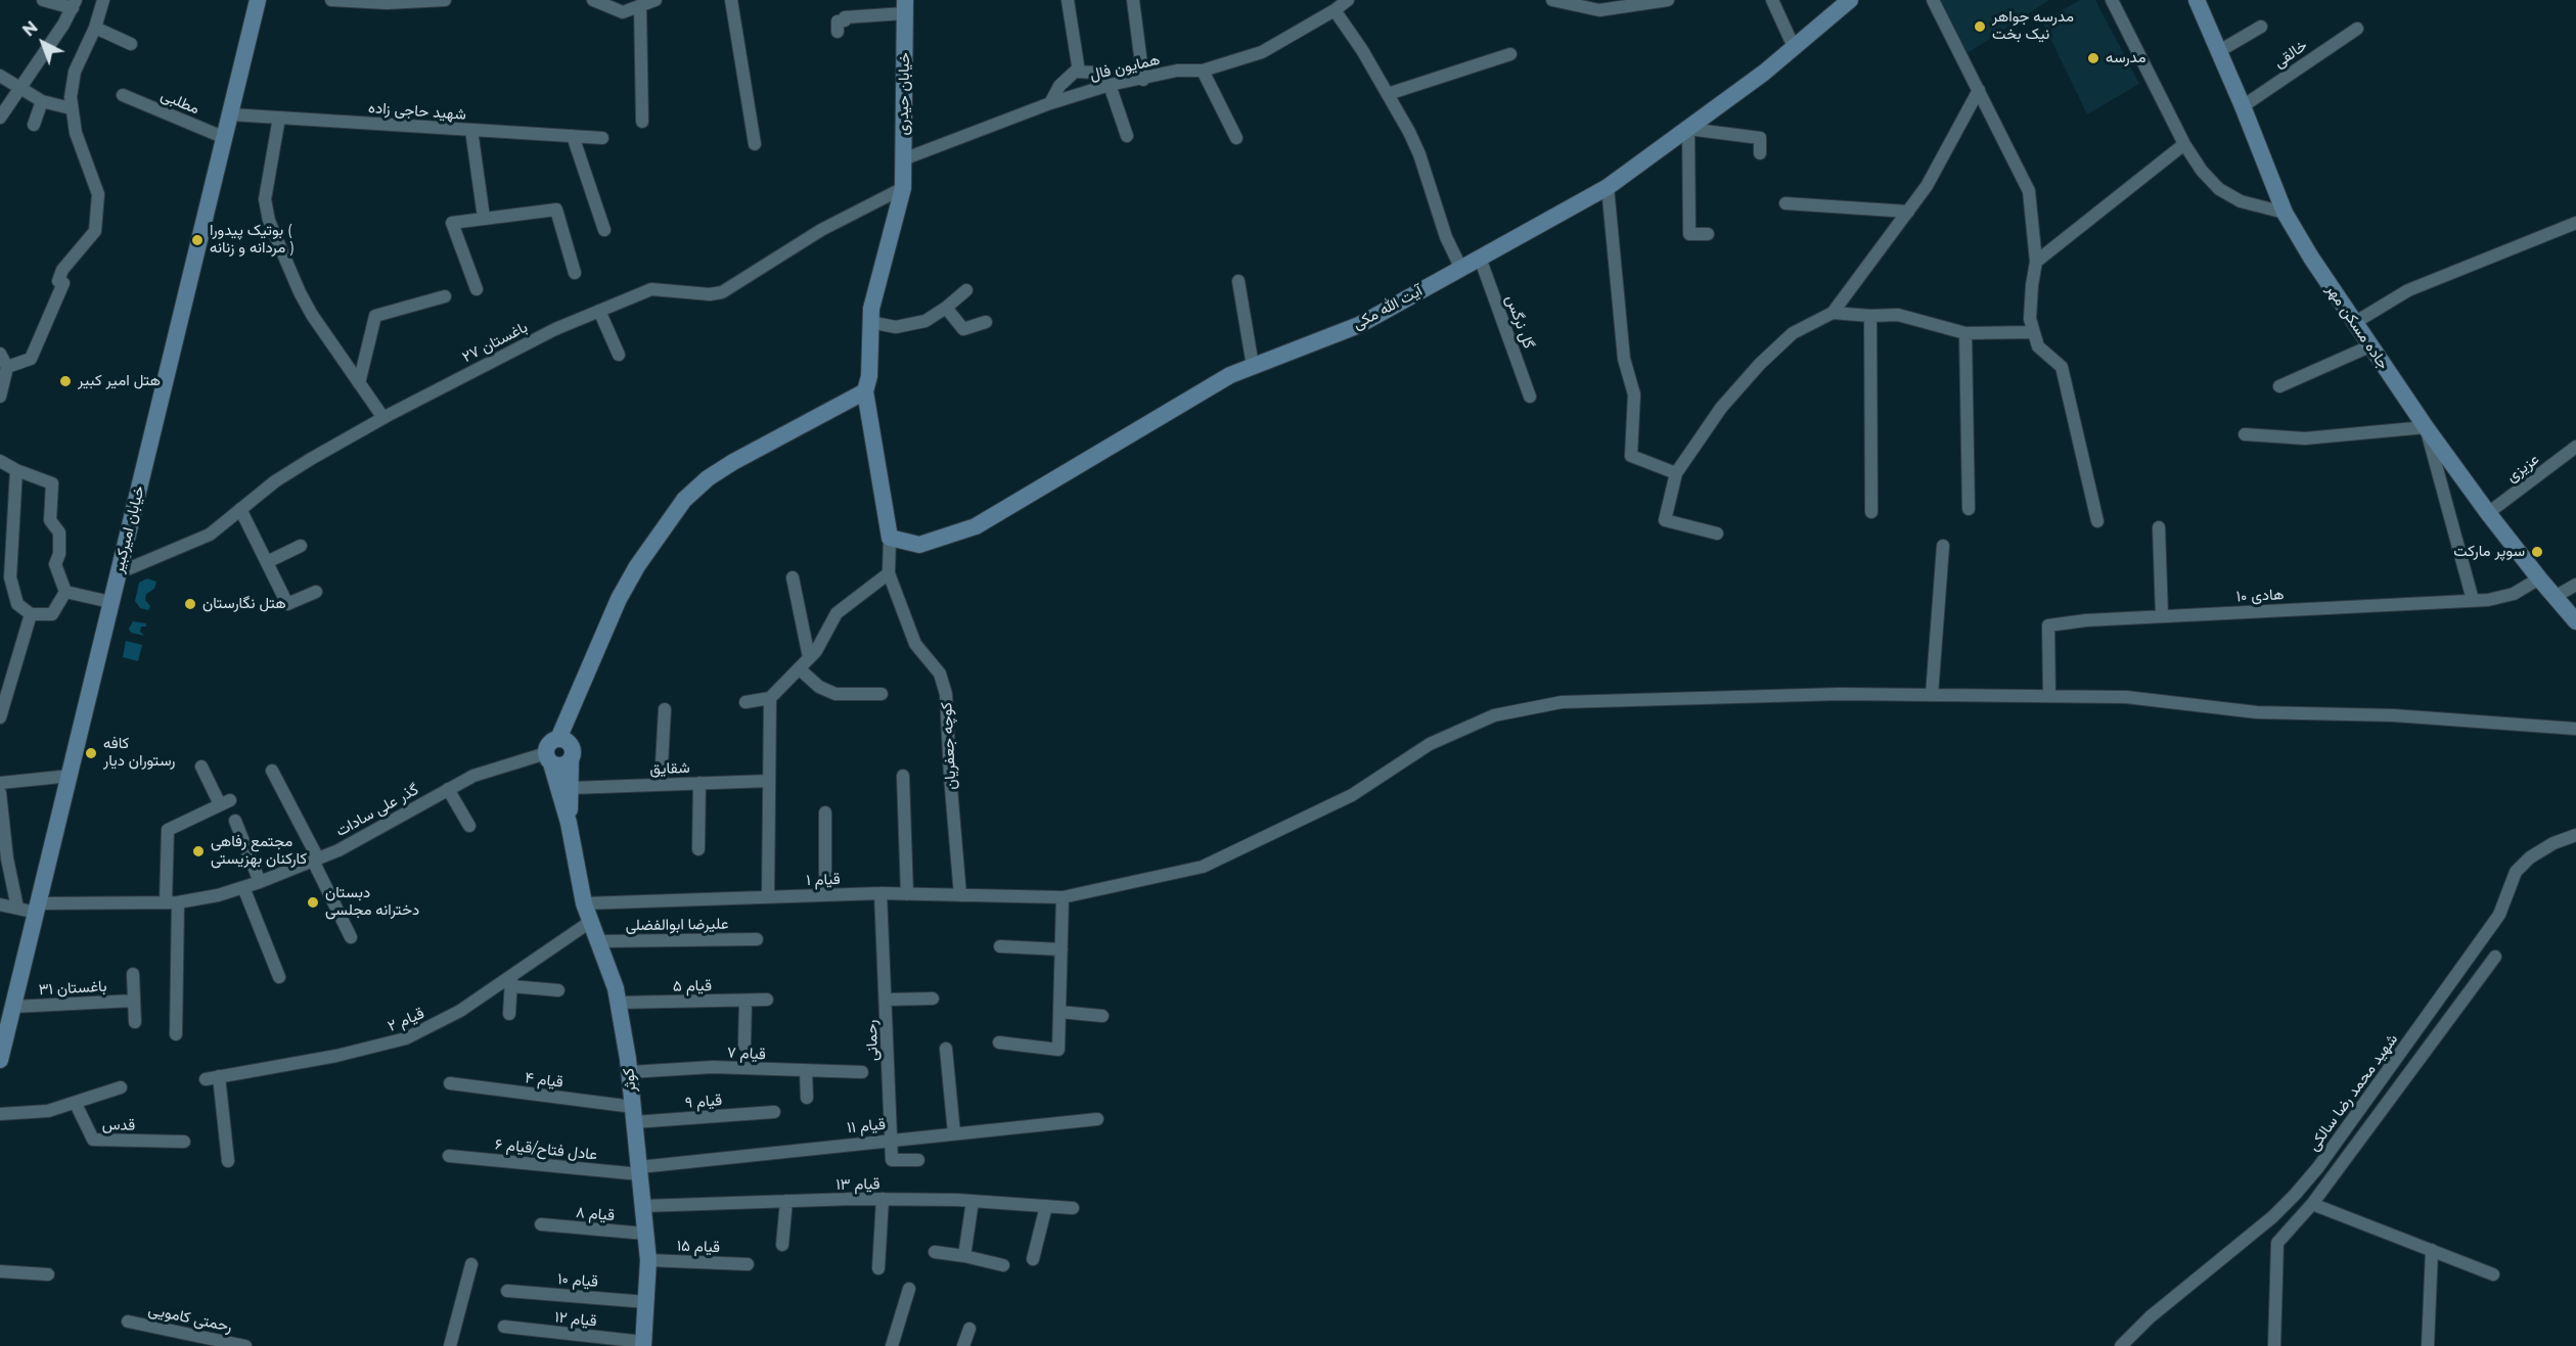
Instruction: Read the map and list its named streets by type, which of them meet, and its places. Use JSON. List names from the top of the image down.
{
  "streets": {
    "main road": [
      "خیابان حیدری",
      "آیت الله مکی",
      "جاده مسکن مهر",
      "خیابان امیرکبیر",
      "کوچه جعفریان",
      "کوثر"
    ],
    "street": [
      "خالقی",
      "همایون فال",
      "مطلبی",
      "شهید حاجی زاده",
      "گل نرگس",
      "باغستان ۲۷",
      "عزیزی",
      "هادی ۱۰",
      "شقایق",
      "گذر علی سادات",
      "قیام ۱",
      "علیرضا ابوالفضلی",
      "قیام ۵",
      "باغستان ۳۱",
      "قیام ۲",
      "رحمانی",
      "قیام ۷",
      "قیام ۴",
      "شهید محمد رضا سالکی",
      "قیام ۹",
      "قدس",
      "قیام ۱۱",
      "عادل فتاح/قیام ۶",
      "قیام ۱۳",
      "قیام ۸",
      "قیام ۱۵",
      "قیام ۱۰",
      "رحمتی کامویی",
      "قیام ۱۲"
    ]
  },
  "crossings": [
    ["خالقی", "جاده مسکن مهر"],
    ["همایون فال", "خیابان حیدری"],
    ["خیابان حیدری", "باغستان ۲۷"],
    ["خیابان حیدری", "کوچه جعفریان"],
    ["مطلبی", "خیابان امیرکبیر"],
    ["شهید حاجی زاده", "خیابان امیرکبیر"],
    ["آیت الله مکی", "گل نرگس"],
    ["آیت الله مکی", "کوچه جعفریان"],
    ["جاده مسکن مهر", "عزیزی"],
    ["جاده مسکن مهر", "هادی ۱۰"],
    ["باغستان ۲۷", "خیابان امیرکبیر"],
    ["خیابان امیرکبیر", "گذر علی سادات"],
    ["خیابان امیرکبیر", "باغستان ۳۱"],
    ["هادی ۱۰", "قیام ۱"],
    ["کوچه جعفریان", "قیام ۱"],
    ["قیام ۱", "رحمانی"],
    ["قیام ۱", "کوثر"],
    ["علیرضا ابوالفضلی", "کوثر"],
    ["قیام ۵", "کوثر"],
    ["قیام ۲", "کوثر"],
    ["رحمانی", "قیام ۱۱"],
    ["قیام ۷", "کوثر"],
    ["قیام ۴", "کوثر"],
    ["قیام ۴", "قیام ۹"],
    ["کوثر", "قیام ۹"],
    ["کوثر", "قیام ۱۱"],
    ["کوثر", "عادل فتاح/قیام ۶"],
    ["کوثر", "قیام ۱۳"],
    ["کوثر", "قیام ۸"],
    ["کوثر", "قیام ۱۵"],
    ["کوثر", "قیام ۱۰"],
    ["کوثر", "قیام ۱۲"],
    ["قیام ۱۱", "عادل فتاح/قیام ۶"]
  ],
  "places": [
    "مدرسه جواهر نیک بخت",
    "مدرسه",
    "بوتیک پیدورا ( مردانه و زنانه )",
    "هتل امیر کبیر",
    "سوپر مارکت",
    "هتل نگارستان",
    "کافه رستوران دیار",
    "مجتمع رفاهی کارکنان بهزیستی",
    "دبستان دخترانه مجلسی"
  ],
  "north": "top left"
}
